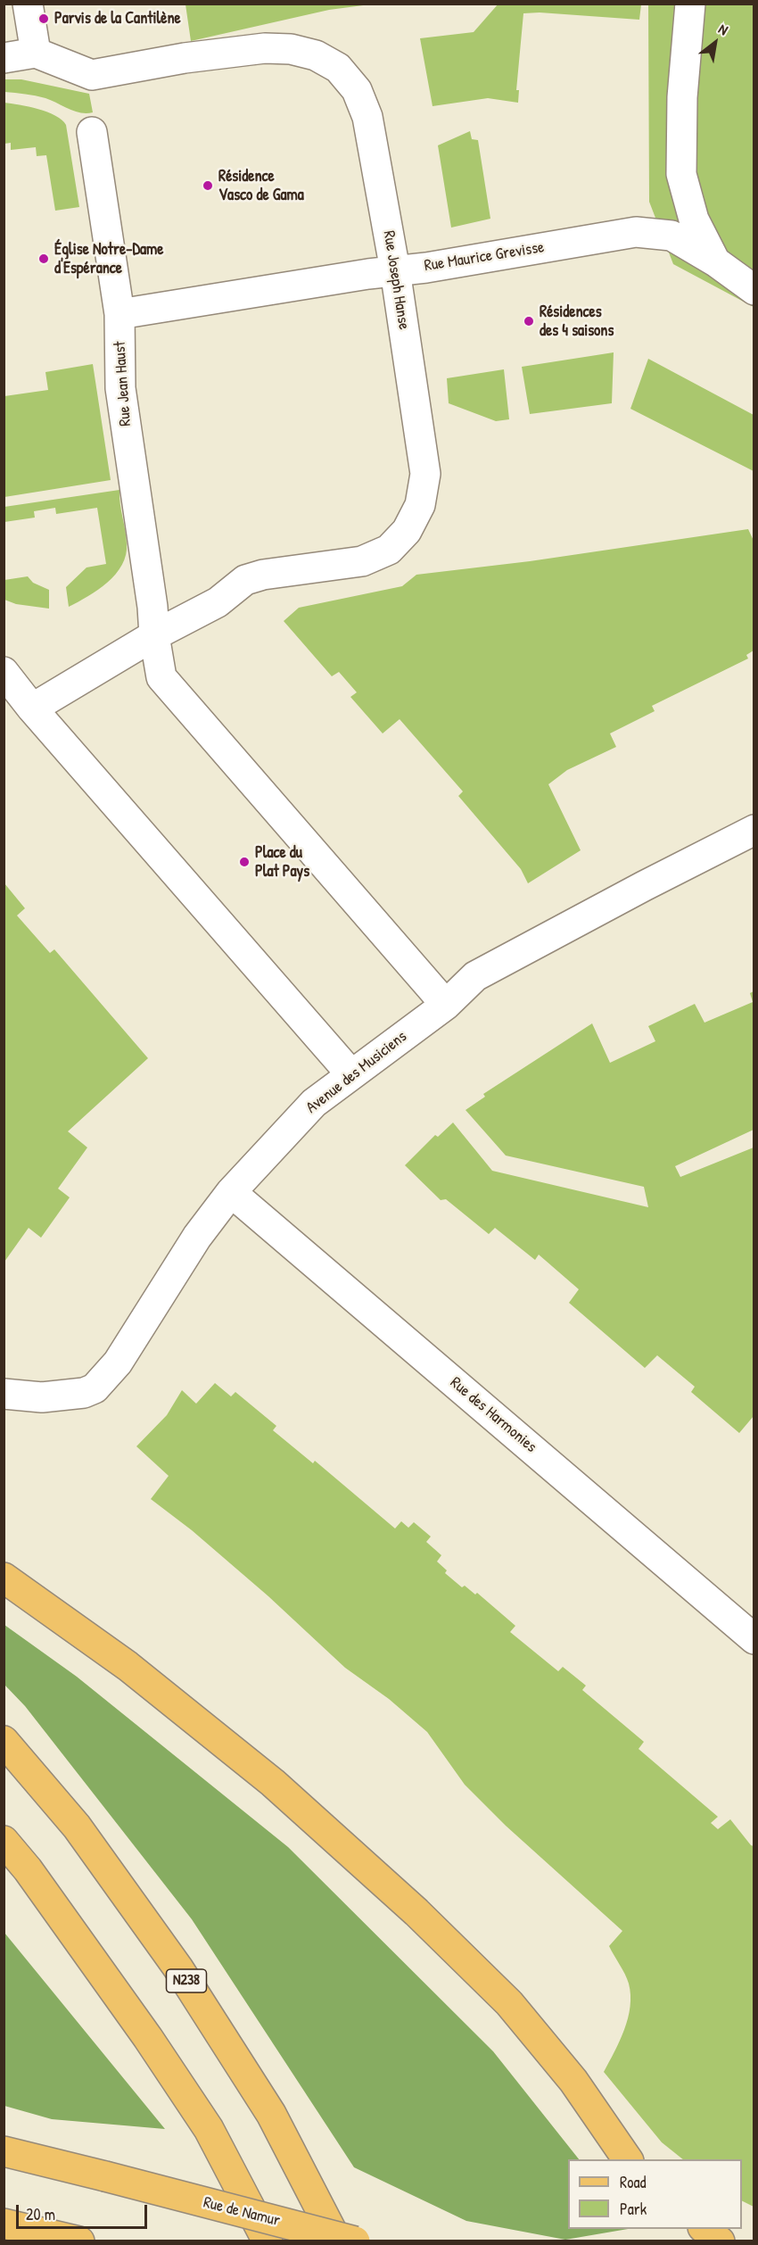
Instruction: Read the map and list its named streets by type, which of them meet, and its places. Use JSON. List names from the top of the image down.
{
  "streets": {
    "main road": ["N238", "Rue de Namur"],
    "street": [
      "Rue Maurice Grevisse",
      "Rue Joseph Hanse",
      "Rue Jean Haust",
      "Avenue des Musiciens",
      "Rue des Harmonies"
    ]
  },
  "crossings": [
    ["Rue Maurice Grevisse", "Rue Joseph Hanse"],
    ["Rue Maurice Grevisse", "Rue Jean Haust"],
    ["Rue Joseph Hanse", "Rue Jean Haust"],
    ["Avenue des Musiciens", "Rue des Harmonies"]
  ],
  "places": [
    "Parvis de la Cantilène",
    "Résidence Vasco de Gama",
    "Église Notre-Dame d'Espérance",
    "Résidences des 4 saisons",
    "Place du Plat Pays"
  ],
  "legend": ["Road", "Park"],
  "scale_bar": "20 m",
  "north": "top right"
}
